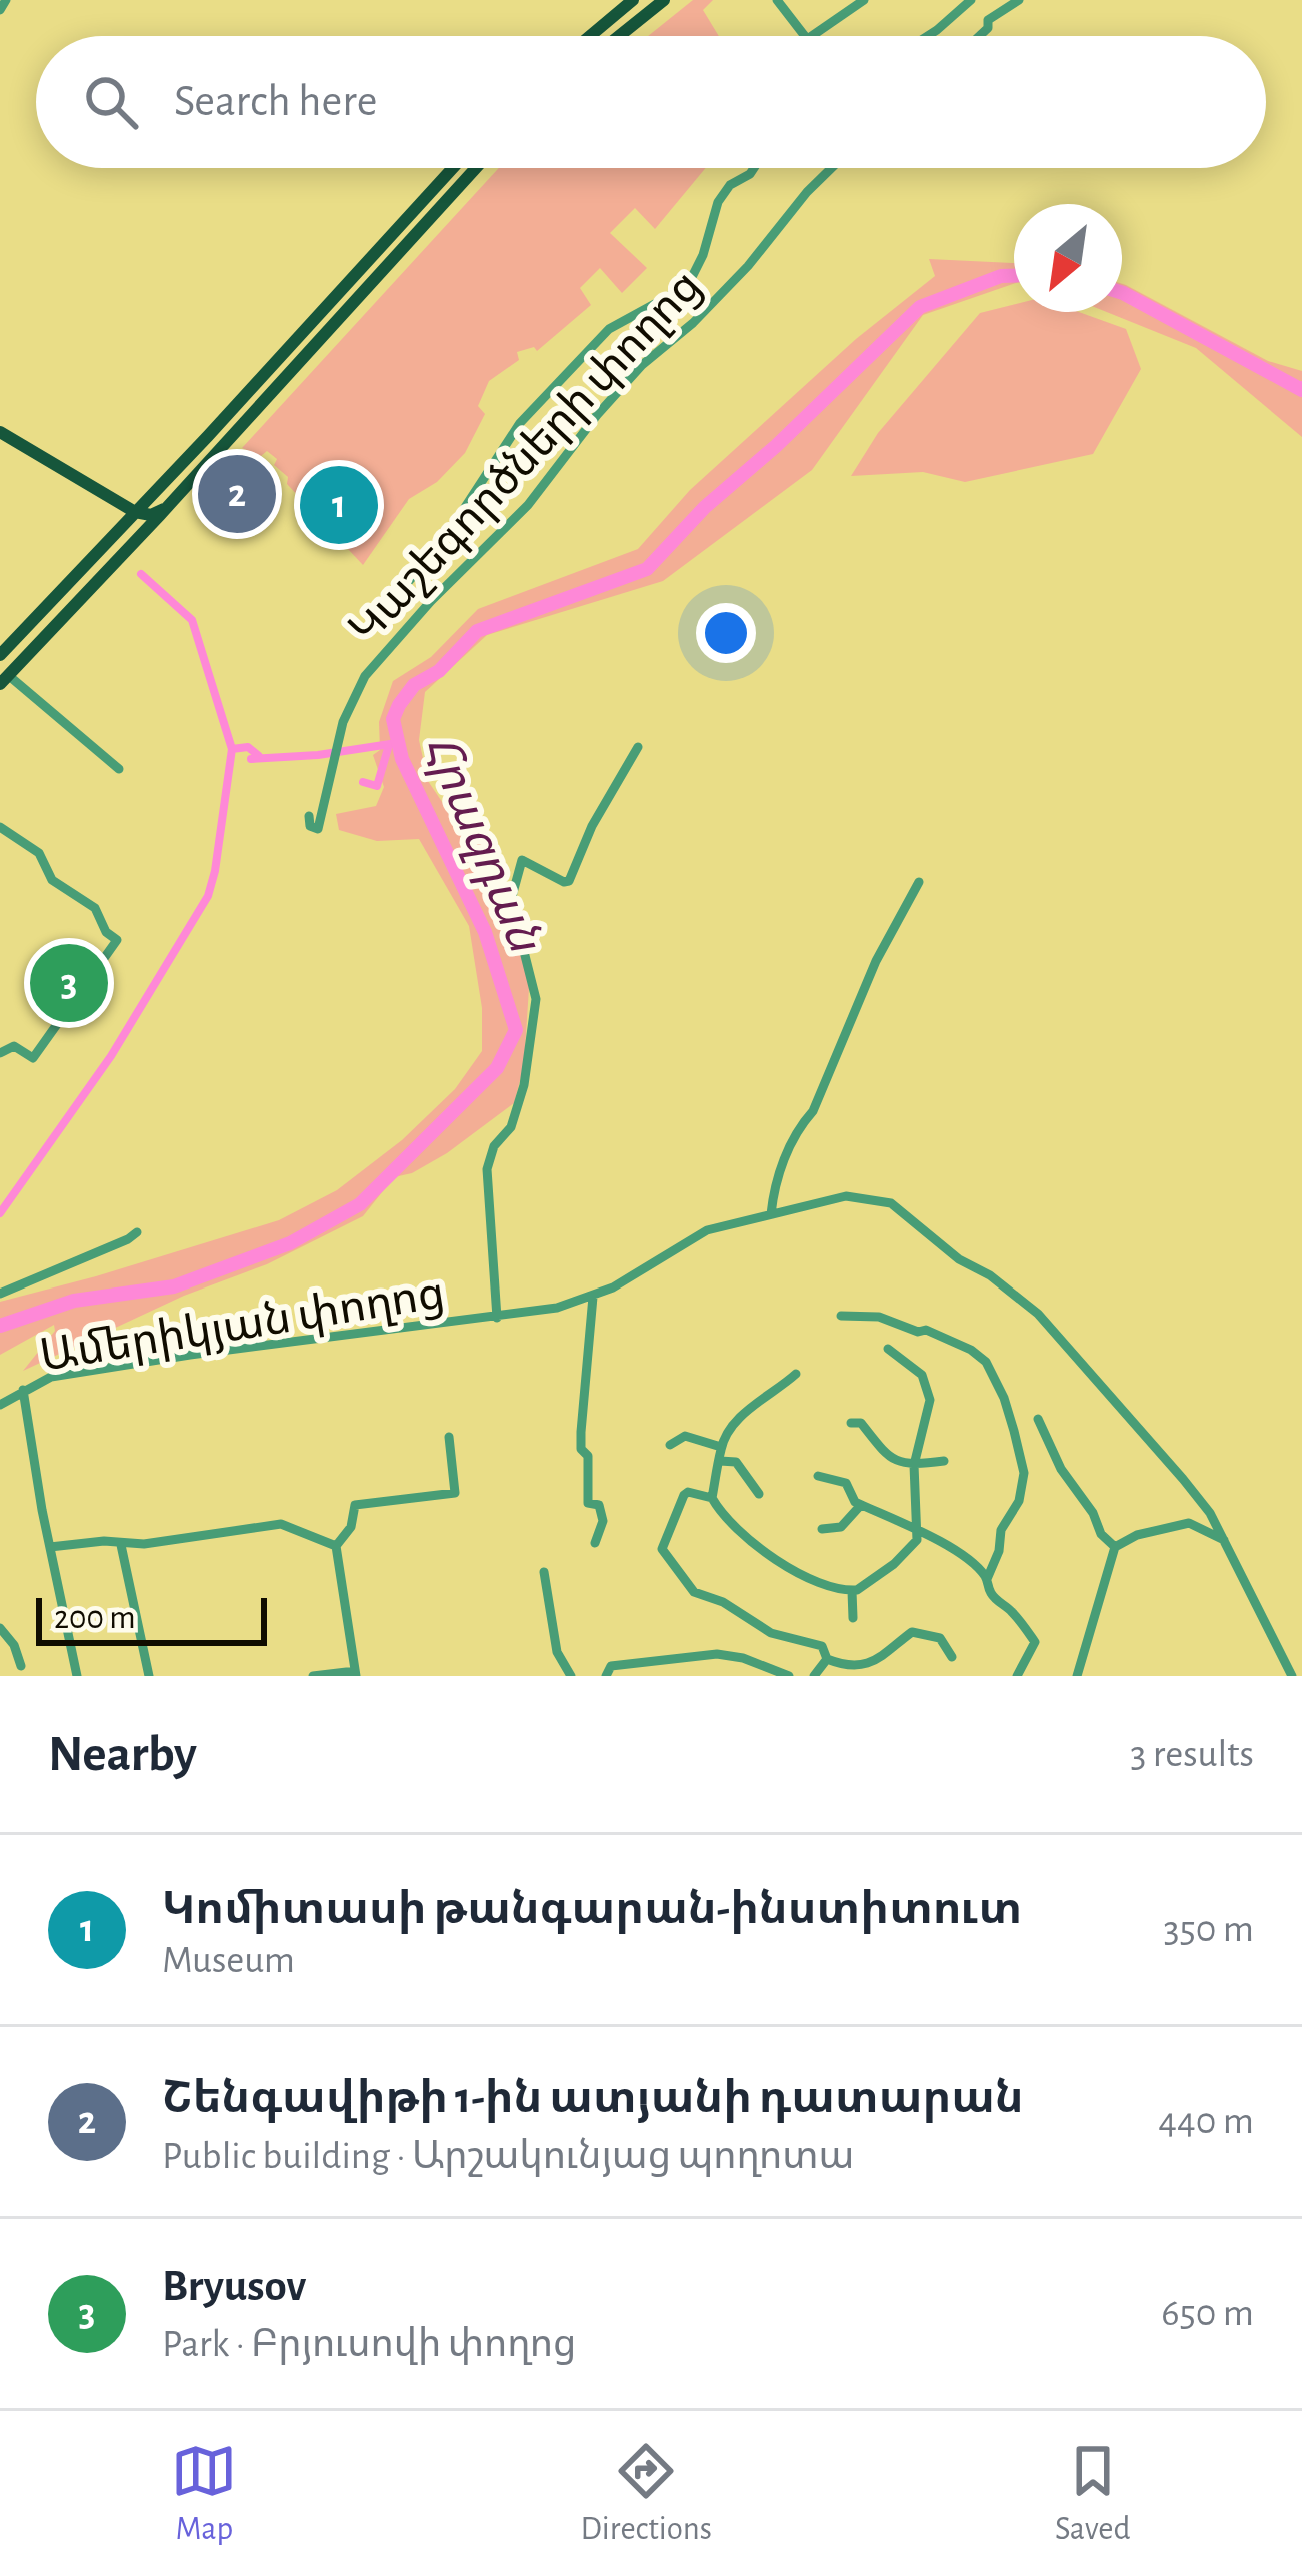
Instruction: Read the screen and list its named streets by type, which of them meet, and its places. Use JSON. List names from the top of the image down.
{
  "streets": {
    "street": ["Կաշեգործների փողոց", "Ամերիկյան փողոց"]
  },
  "water": ["Հրազդան"],
  "scale_bar": "200 m",
  "north": "bottom left",
  "page": {
    "search": "Search here",
    "pins": ["2", "1", "3"],
    "scale": "200 m",
    "heading": ["Nearby", "3 results"],
    "list": [
      {
        "mark": "1",
        "name": "Կոմիտասի թանգարան-ինստիտուտ",
        "note": "Museum",
        "value": "350 m"
      },
      {
        "mark": "2",
        "name": "Շենգավիթի 1-ին ատյանի դատարան",
        "note": "Public building · Արշակունյաց պողոտա",
        "value": "440 m"
      },
      {
        "mark": "3",
        "name": "Bryusov",
        "note": "Park · Բրյուսովի փողոց",
        "value": "650 m"
      }
    ],
    "nav": ["Map", "Directions", "Saved"]
  }
}
